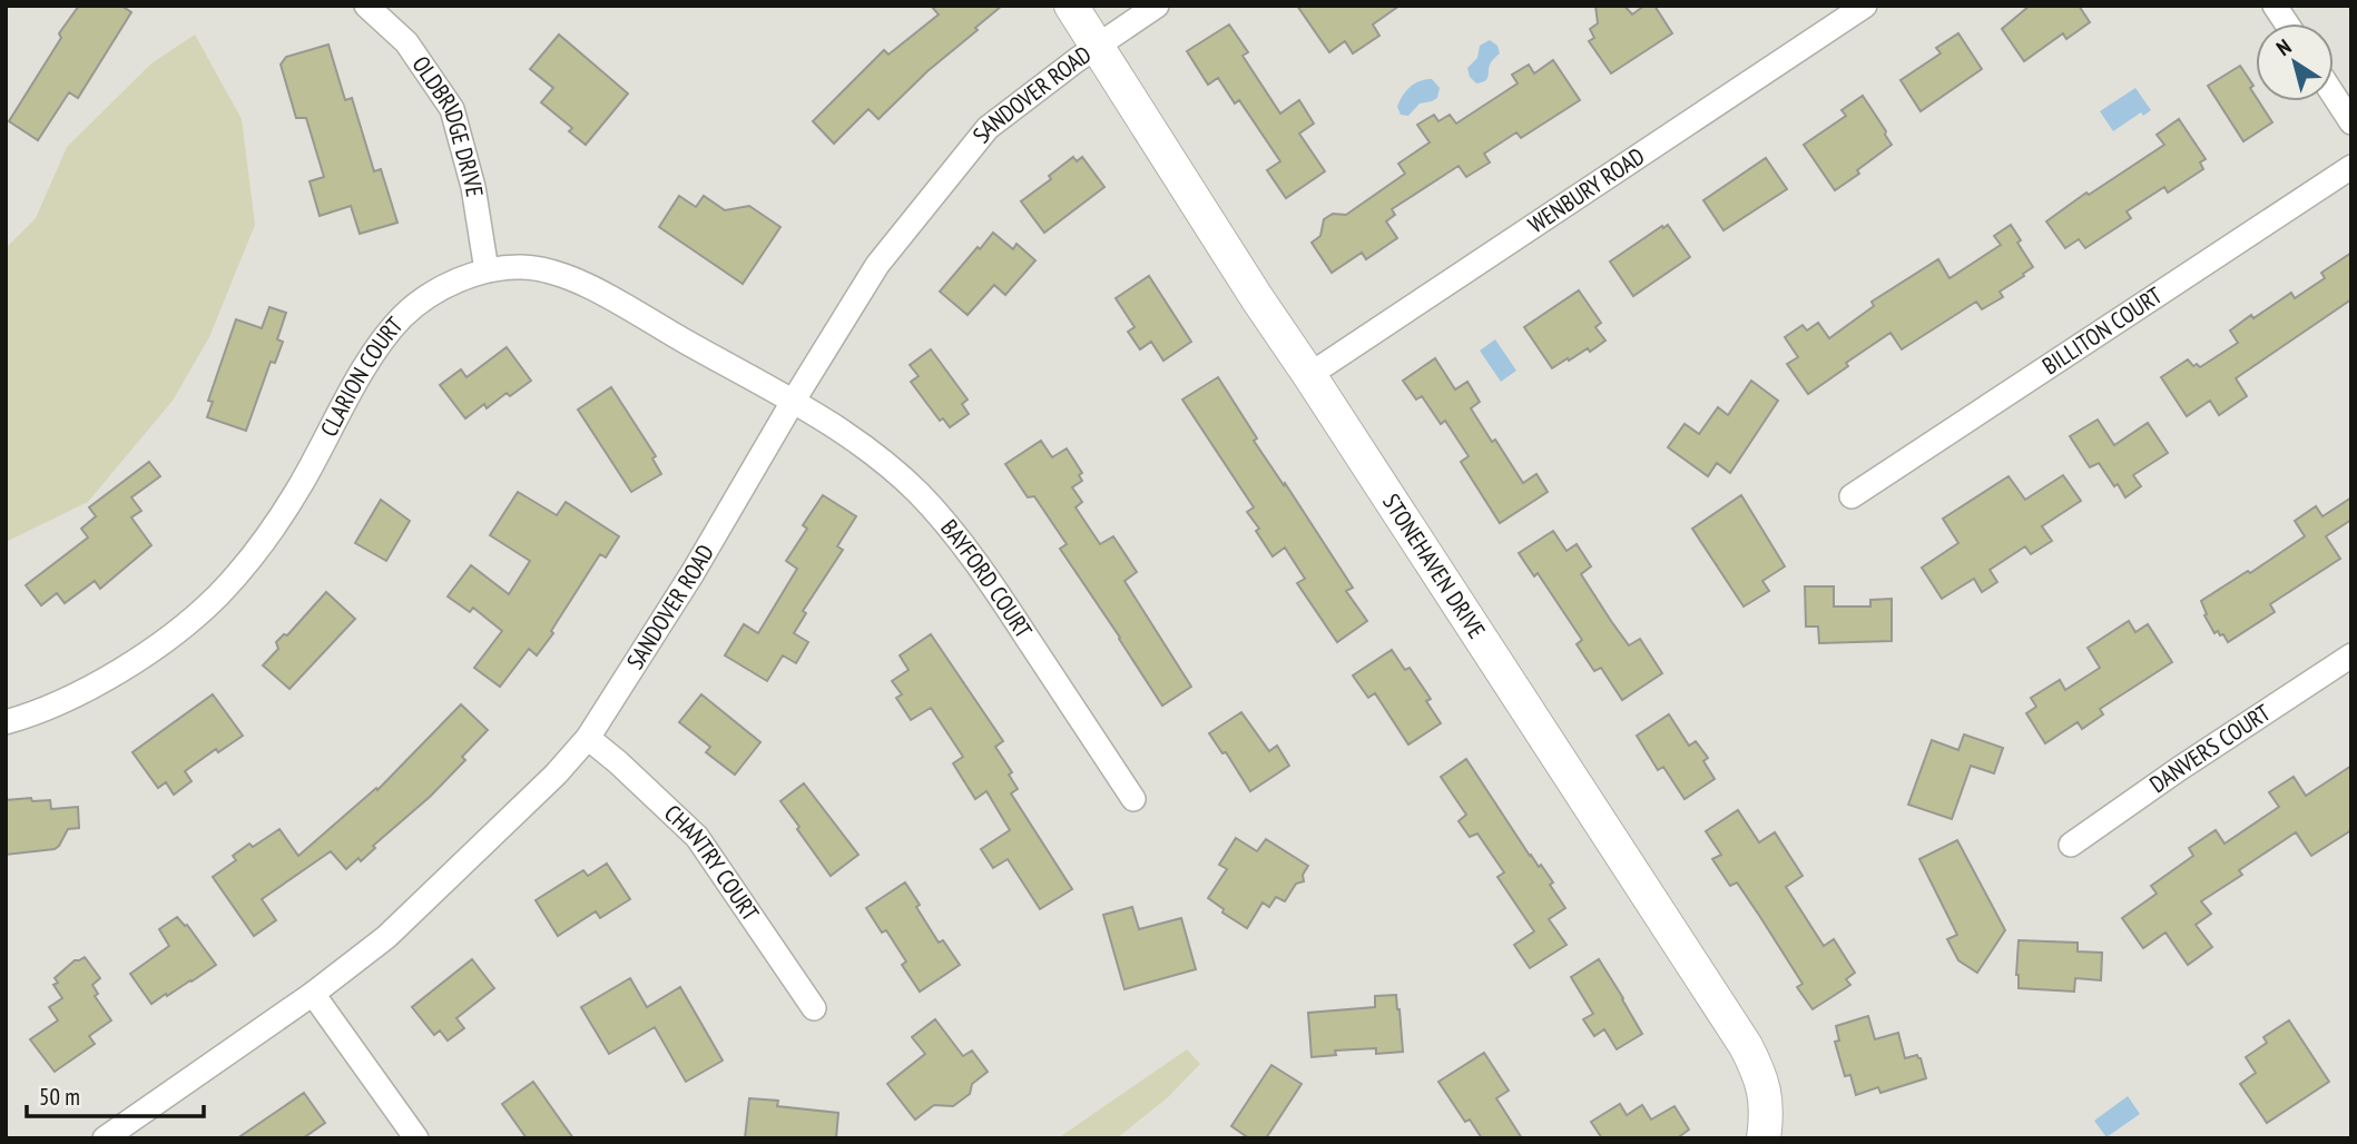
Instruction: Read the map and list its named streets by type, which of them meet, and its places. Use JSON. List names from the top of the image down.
{
  "streets": {
    "street": [
      "SANDOVER ROAD",
      "OLDBRIDGE DRIVE",
      "WENBURY ROAD",
      "BILLITON COURT",
      "CLARION COURT",
      "STONEHAVEN DRIVE",
      "BAYFORD COURT",
      "DANVERS COURT",
      "CHANTRY COURT"
    ]
  },
  "crossings": [
    ["SANDOVER ROAD", "CLARION COURT"],
    ["SANDOVER ROAD", "STONEHAVEN DRIVE"],
    ["SANDOVER ROAD", "BAYFORD COURT"],
    ["SANDOVER ROAD", "CHANTRY COURT"],
    ["OLDBRIDGE DRIVE", "CLARION COURT"],
    ["WENBURY ROAD", "STONEHAVEN DRIVE"],
    ["CLARION COURT", "BAYFORD COURT"]
  ],
  "scale_bar": "50 m",
  "north": "top left"
}
